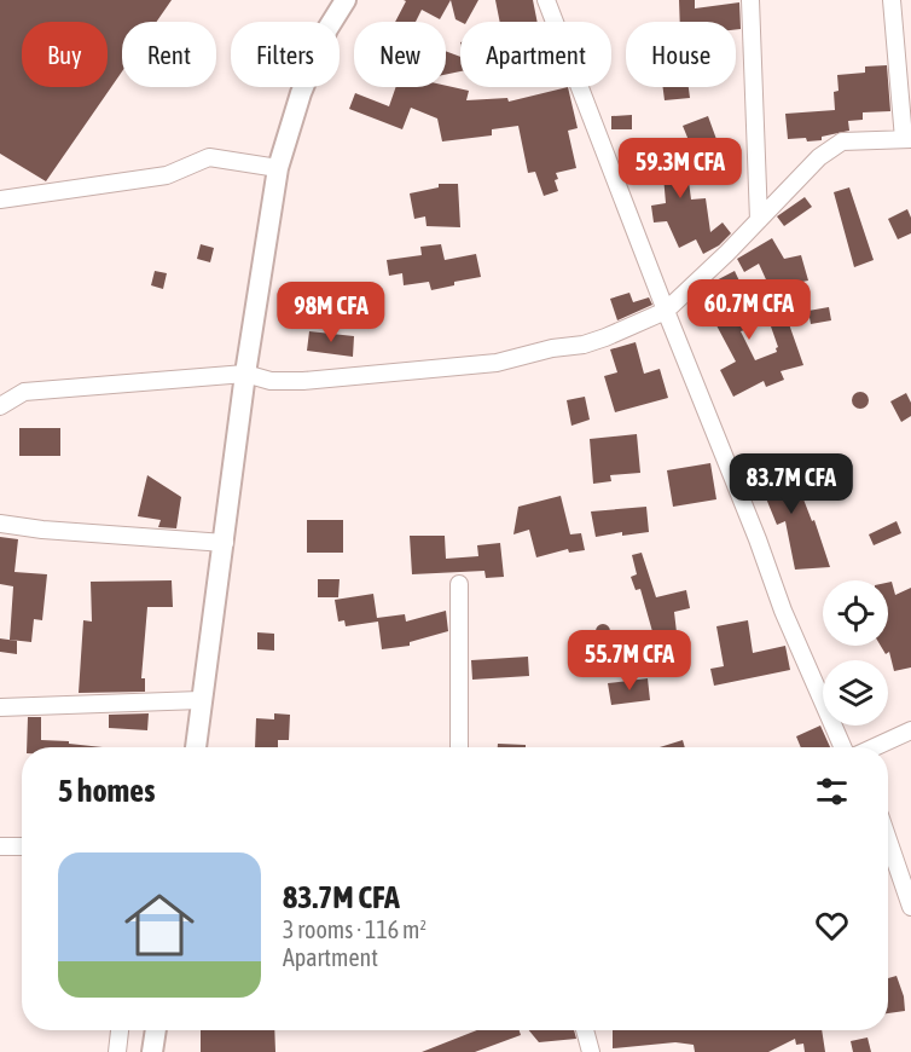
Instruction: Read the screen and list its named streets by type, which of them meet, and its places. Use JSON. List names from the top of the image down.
{
  "page": {
    "chip": [
      "Buy",
      "Rent",
      "Filters",
      "New",
      "Apartment",
      "House"
    ],
    "price": [
      "59.3M CFA",
      "60.7M CFA",
      "98M CFA",
      "83.7M CFA",
      "55.7M CFA"
    ],
    "heading": "5 homes",
    "list": [
      {
        "name": "83.7M CFA",
        "note": "3 rooms · 116 m² · Apartment"
      }
    ]
  }
}
